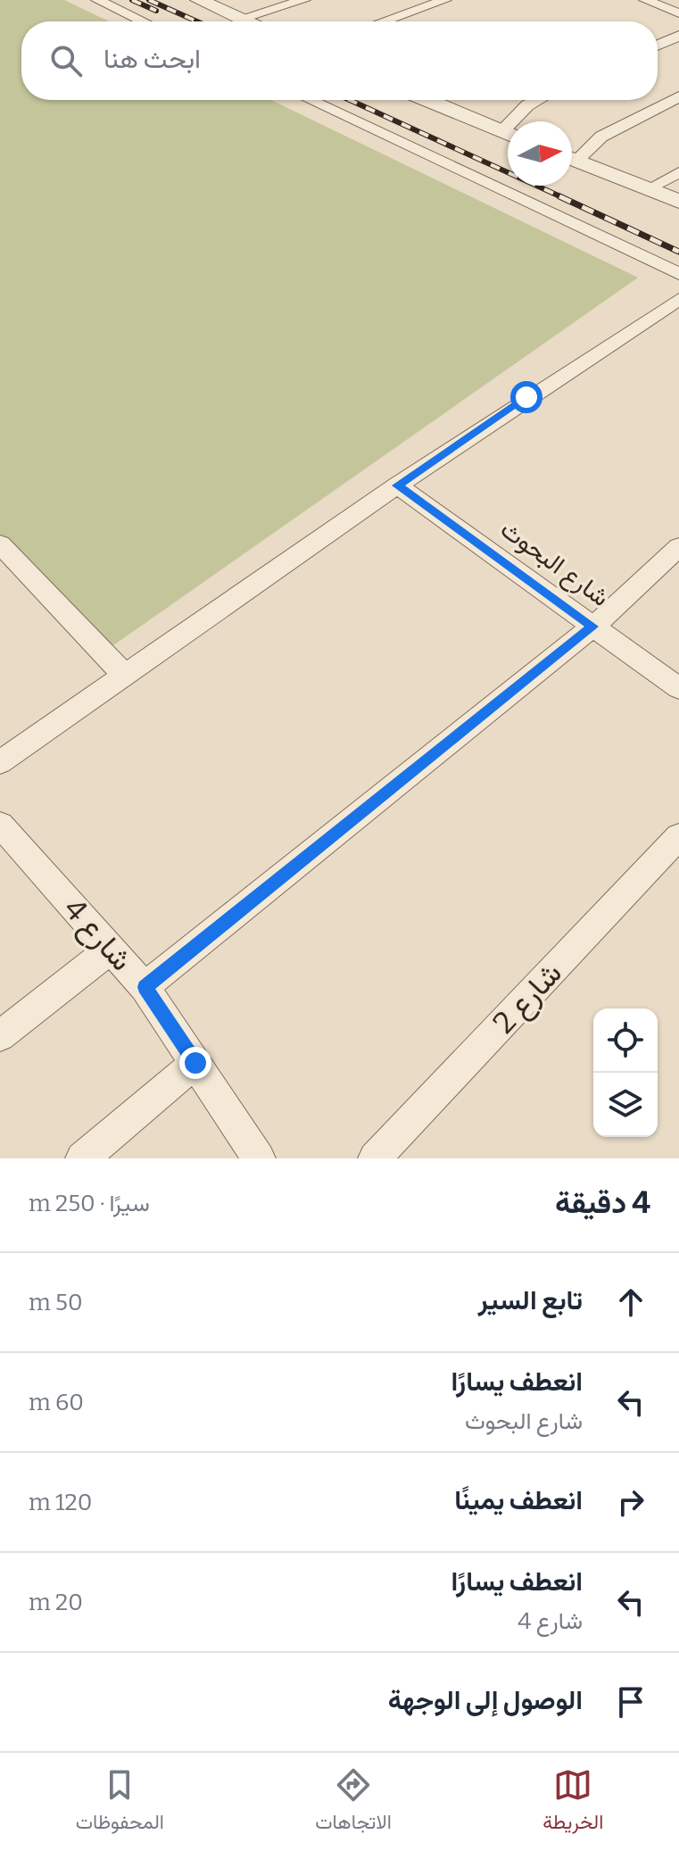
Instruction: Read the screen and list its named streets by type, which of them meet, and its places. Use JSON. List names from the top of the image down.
{
  "streets": {
    "street": ["شارع البحوث", "شارع 4", "شارع 2"]
  },
  "north": "right",
  "page": {
    "search": "ابحث هنا",
    "heading": ["4 دقيقة", "سيرًا · 250 m"],
    "list": [
      ["تابع السير", "50 m"],
      ["انعطف يسارًا", "شارع البحوث", "60 m"],
      ["انعطف يمينًا", "120 m"],
      ["انعطف يسارًا", "شارع 4", "20 m"],
      "الوصول إلى الوجهة"
    ],
    "nav": ["الخريطة", "الاتجاهات", "المحفوظات"]
  }
}
